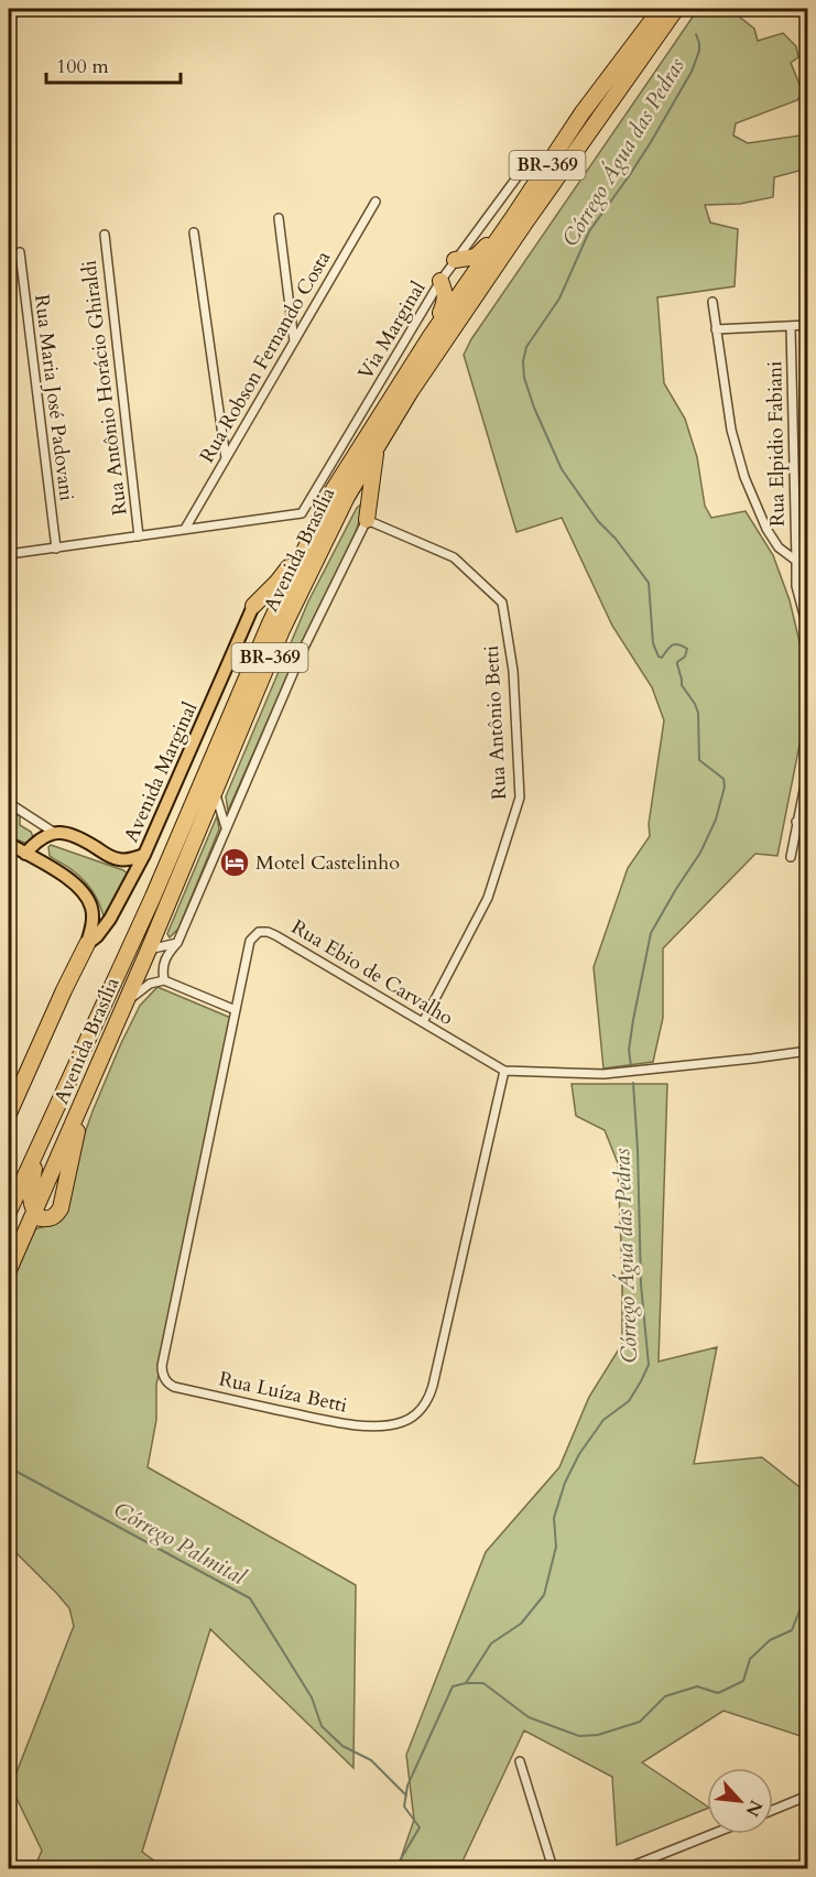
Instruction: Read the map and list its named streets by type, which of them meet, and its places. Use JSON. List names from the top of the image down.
{
  "streets": {
    "highway": ["BR-369", "Avenida Brasília"],
    "main road": ["Avenida Marginal"],
    "street": [
      "Via Marginal",
      "Rua Robson Fernando Costa",
      "Rua Antônio Horácio Ghiraldi",
      "Rua Maria José Padovani",
      "Rua Elpidio Fabiani",
      "Rua Antônio Betti",
      "Rua Ebio de Carvalho",
      "Rua Luíza Betti"
    ]
  },
  "crossings": [
    ["Via Marginal", "Rua Robson Fernando Costa"],
    ["Rua Antônio Betti", "Rua Ebio de Carvalho"],
    ["Rua Ebio de Carvalho", "Rua Luíza Betti"]
  ],
  "water": ["Córrego Água das Pedras", "Córrego Palmital"],
  "places": {
    "hotel": ["Motel Castelinho"]
  },
  "scale_bar": "100 m",
  "north": "bottom right"
}
